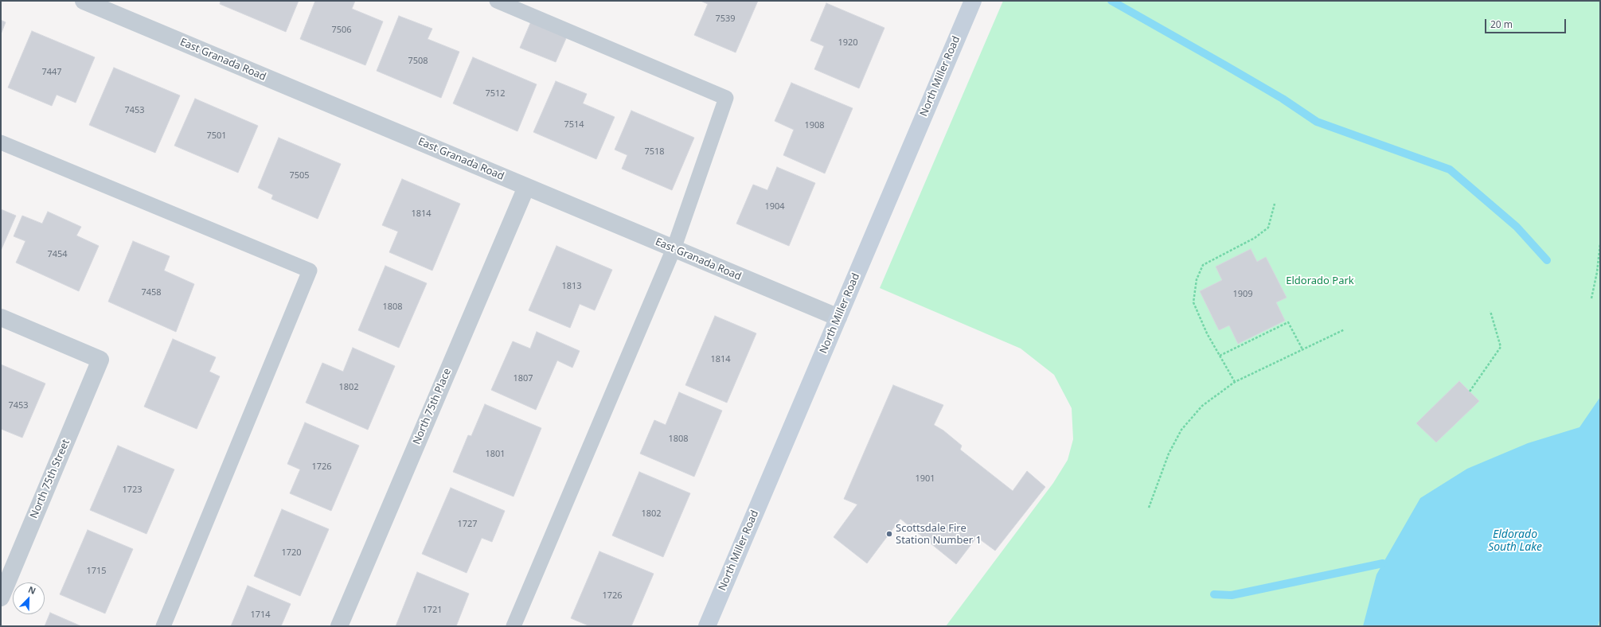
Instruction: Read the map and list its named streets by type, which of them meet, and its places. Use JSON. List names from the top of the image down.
{
  "streets": {
    "street": [
      "East Granada Road",
      "North Miller Road",
      "North 75th Place",
      "North 75th Street"
    ]
  },
  "crossings": [
    ["East Granada Road", "North Miller Road"],
    ["East Granada Road", "North 75th Place"]
  ],
  "water": ["Eldorado South Lake"],
  "parks": ["Eldorado Park"],
  "places": ["Scottsdale Fire Station Number 1"],
  "house_numbers": [
    "7539",
    "7506",
    "1920",
    "7508",
    "7447",
    "7512",
    "7453",
    "7514",
    "1908",
    "7501",
    "7518",
    "7505",
    "1904",
    "1814",
    "7454",
    "1813",
    "7458",
    "1909",
    "1808",
    "1814",
    "1807",
    "1802",
    "7453",
    "1808",
    "1801",
    "1726",
    "1901",
    "1723",
    "1802",
    "1727",
    "1720",
    "1715",
    "1726",
    "1721",
    "1714"
  ],
  "scale_bar": "20 m",
  "north": "top right"
}
